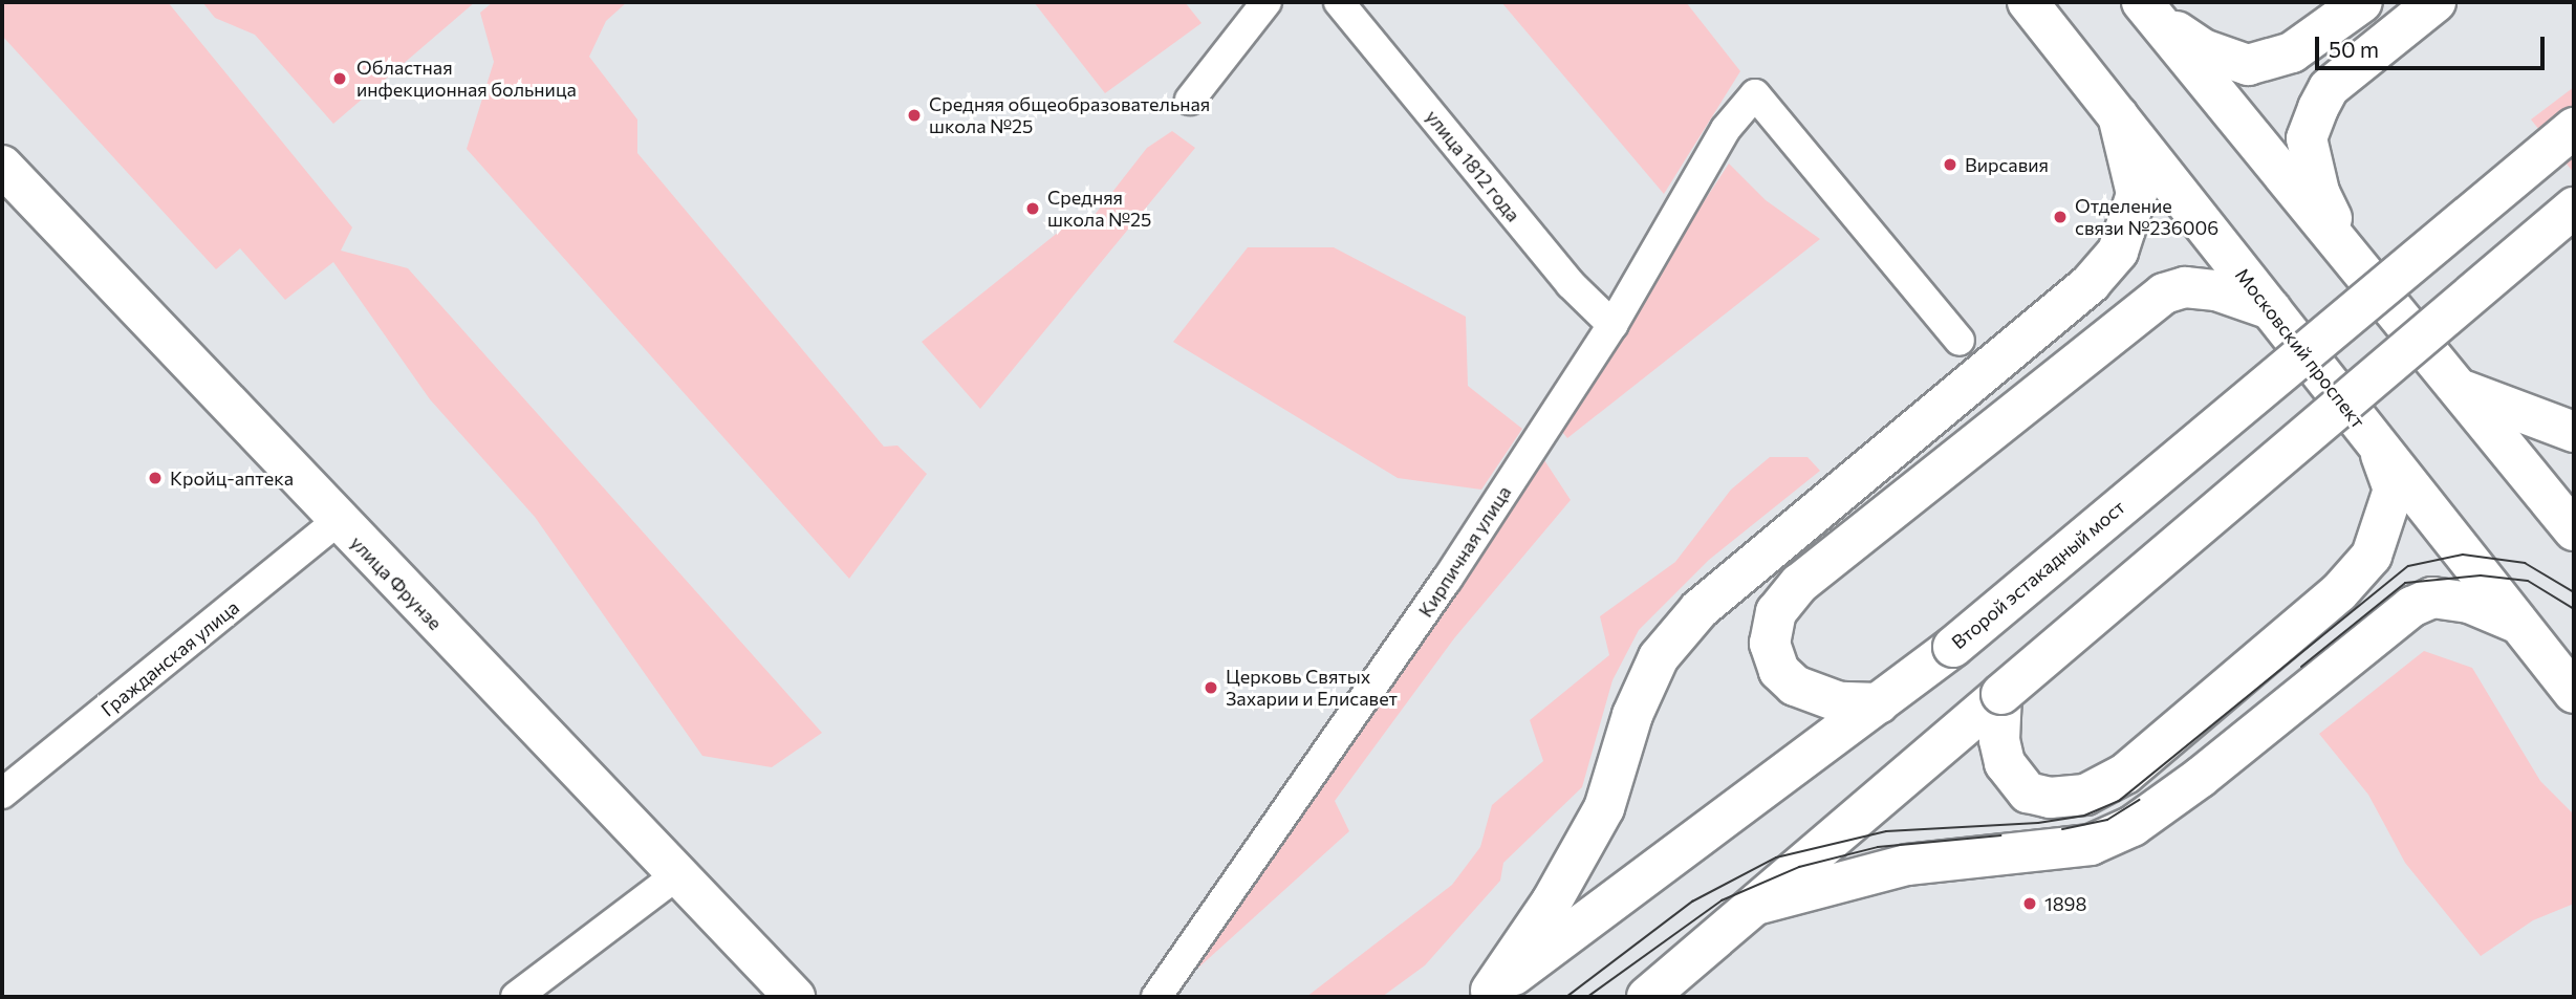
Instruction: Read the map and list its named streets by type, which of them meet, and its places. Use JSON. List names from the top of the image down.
{
  "streets": {
    "main road": ["Московский проспект", "Второй эстакадный мост", "улица Фрунзе"],
    "street": ["улица 1812 года", "Кирпичная улица", "Гражданская улица"]
  },
  "crossings": [
    ["улица 1812 года", "Кирпичная улица"],
    ["улица Фрунзе", "Гражданская улица"]
  ],
  "places": [
    "Областная инфекционная больница",
    "Средняя общеобразовательная школа №25",
    "Вирсавия",
    "Средняя школа №25",
    "Отделение связи №236006",
    "Кройц-аптека",
    "Церковь Святых Захарии и Елисавет",
    "1898"
  ],
  "scale_bar": "50 m"
}
